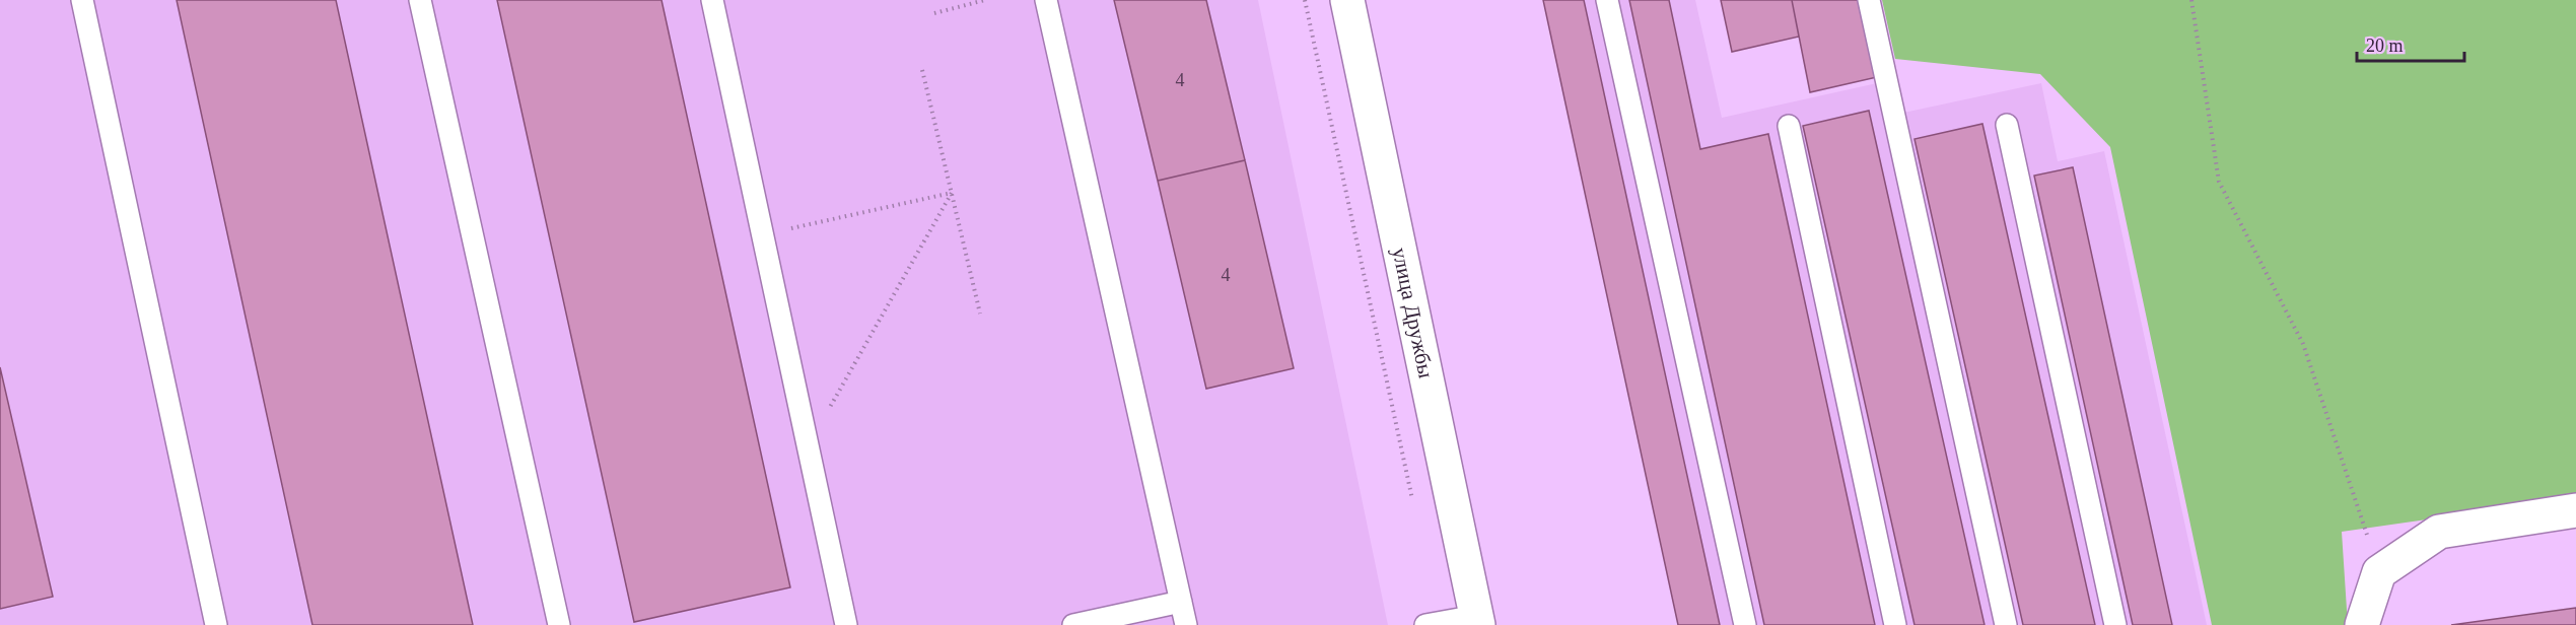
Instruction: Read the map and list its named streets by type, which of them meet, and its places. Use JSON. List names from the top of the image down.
{
  "streets": {
    "street": ["улица Дружбы"]
  },
  "house_numbers": ["4", "4"],
  "scale_bar": "20 m"
}
